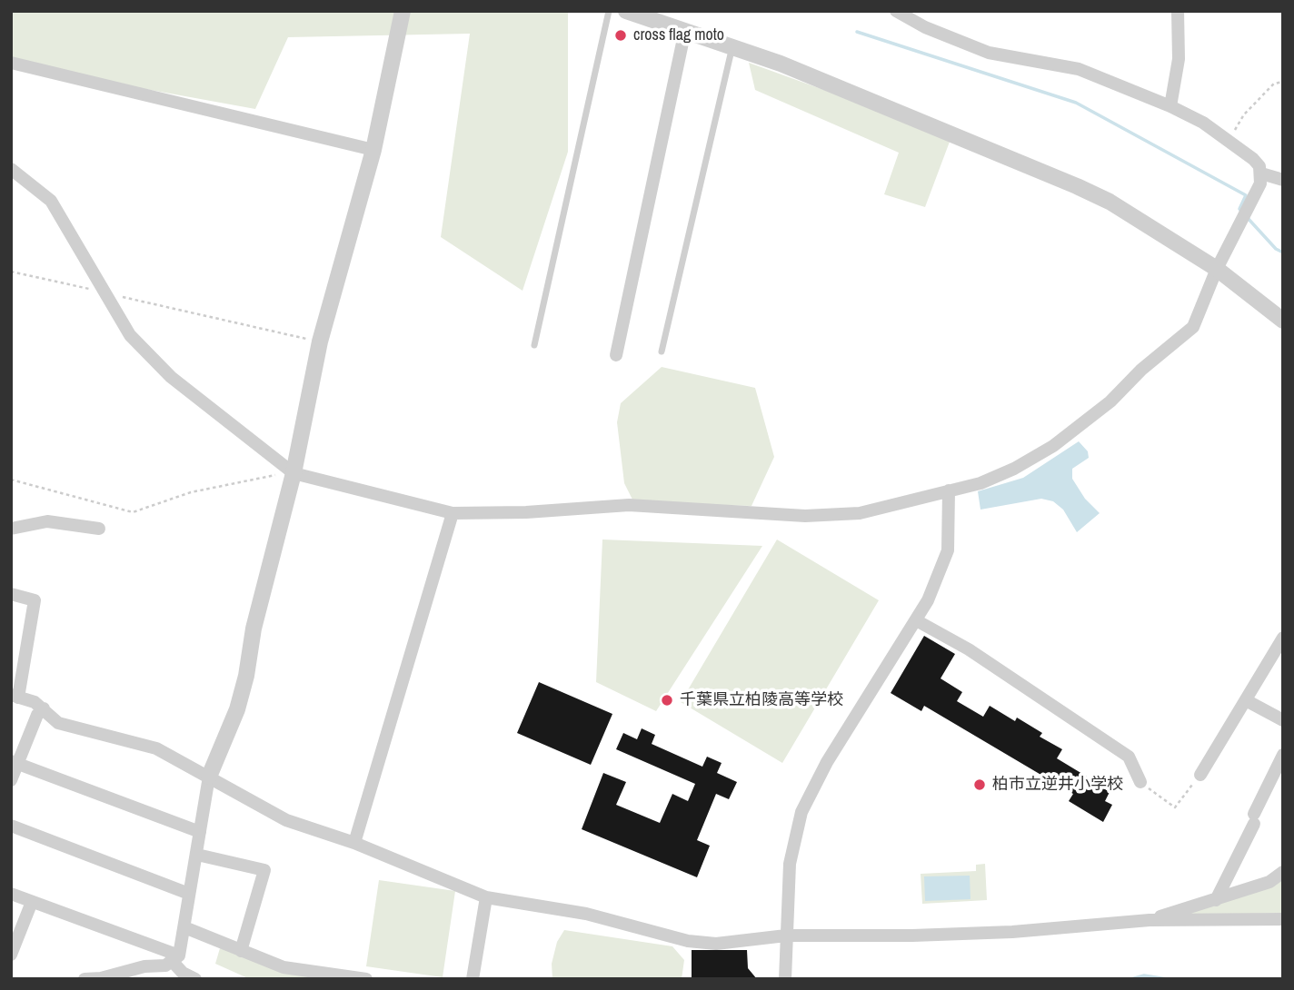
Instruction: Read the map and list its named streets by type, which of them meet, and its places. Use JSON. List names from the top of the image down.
{
  "places": ["cross flag moto", "千葉県立柏陵高等学校", "柏市立逆井小学校"]
}
